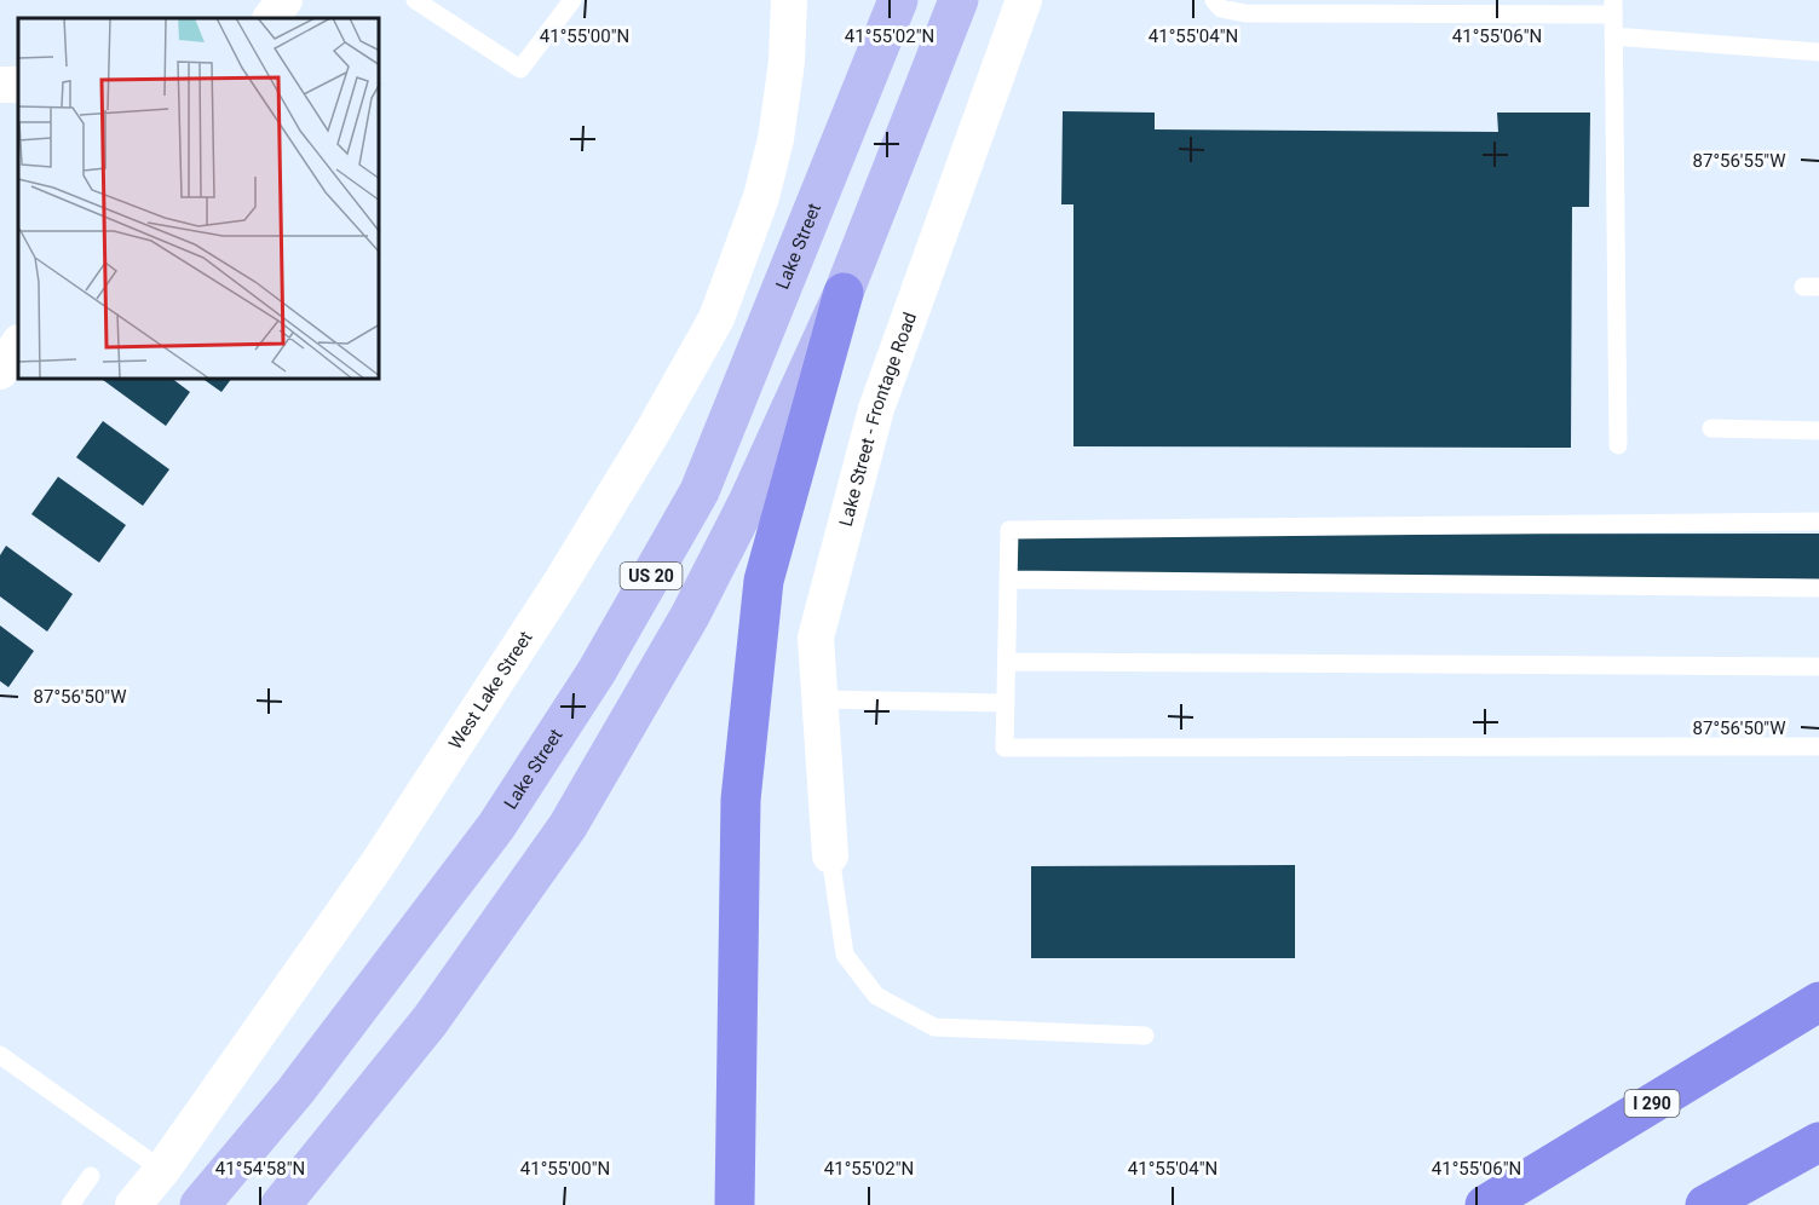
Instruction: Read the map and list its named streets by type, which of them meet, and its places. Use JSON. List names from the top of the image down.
{
  "streets": {
    "highway": ["I 290"],
    "main road": ["Lake Street", "US 20"],
    "street": ["Lake Street - Frontage Road", "West Lake Street"]
  },
  "coordinates": [
    "41°55'00\"N",
    "41°55'02\"N",
    "41°55'04\"N",
    "41°55'06\"N",
    "87°56'55\"W",
    "87°56'50\"W",
    "41°54'58\"N"
  ]
}
